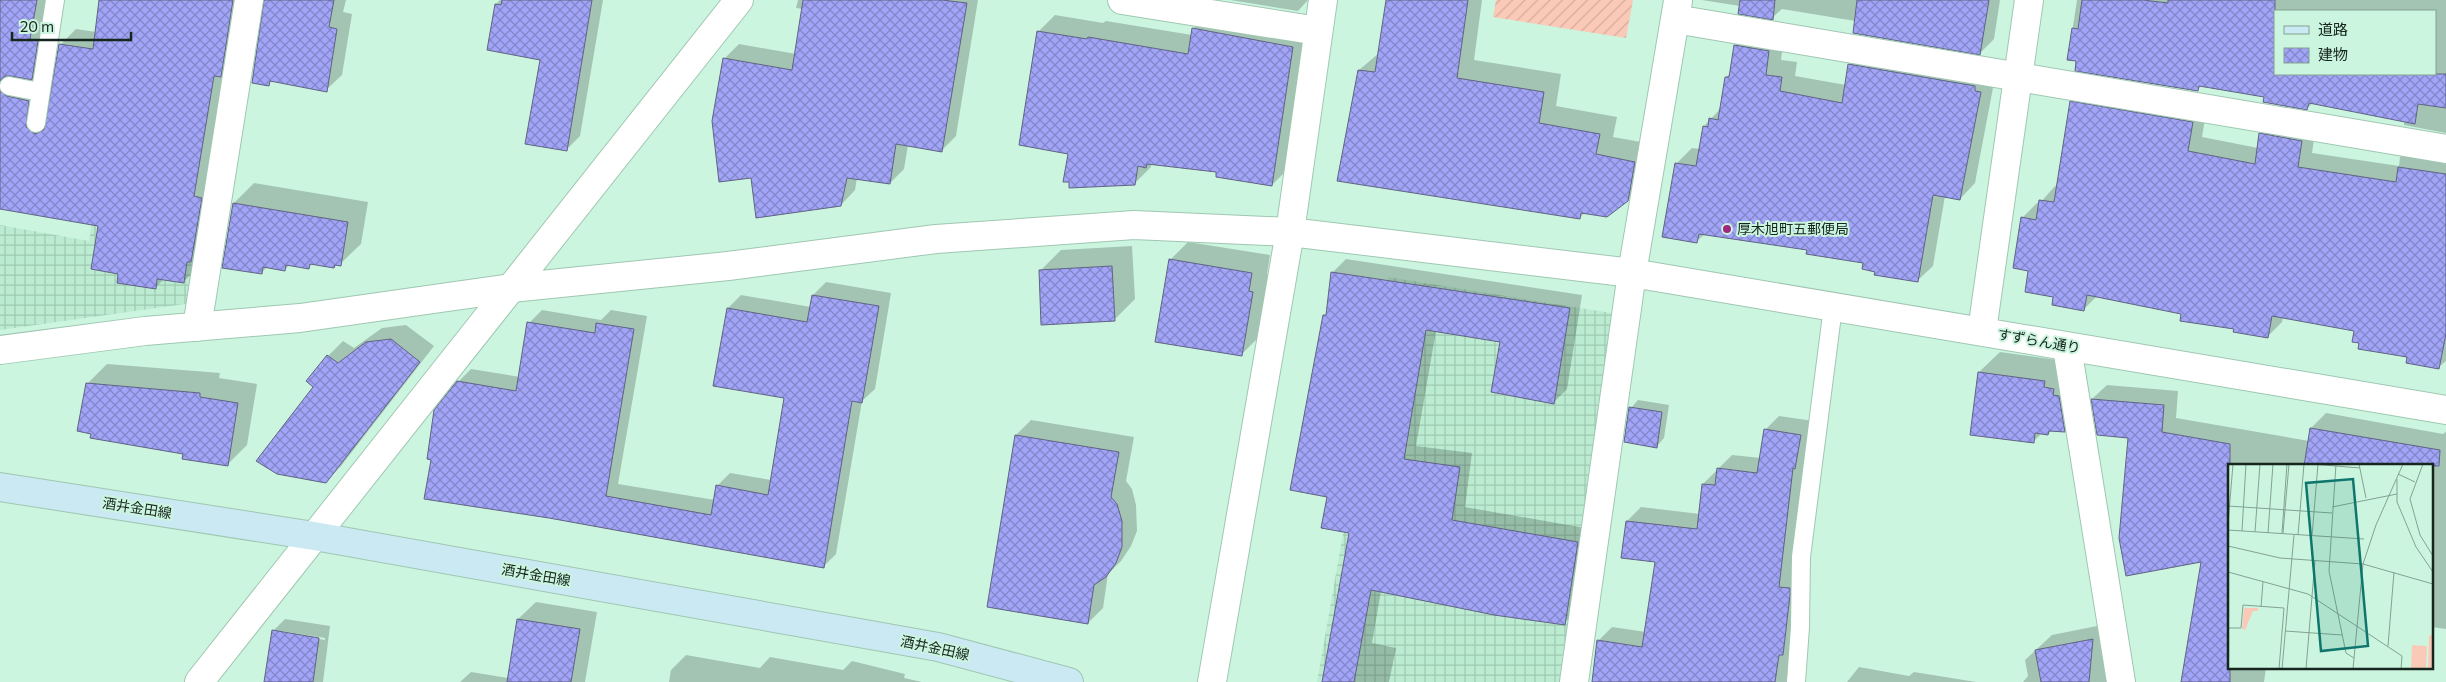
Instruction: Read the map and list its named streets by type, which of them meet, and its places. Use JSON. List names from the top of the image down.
{
  "streets": {
    "main road": ["酒井金田線"],
    "street": ["すずらん通り"]
  },
  "places": ["厚木旭町五郵便局"],
  "legend": ["道路", "建物"],
  "scale_bar": "20 m"
}
